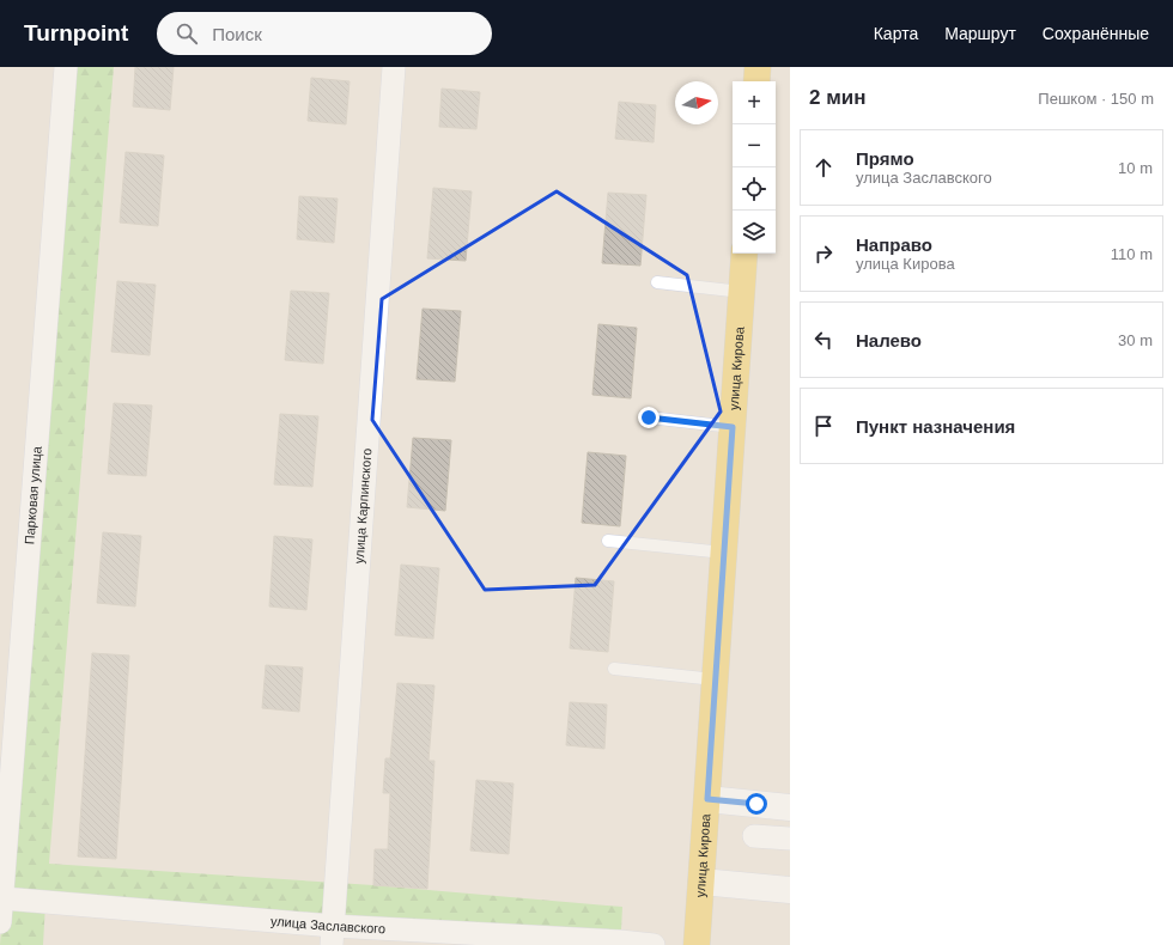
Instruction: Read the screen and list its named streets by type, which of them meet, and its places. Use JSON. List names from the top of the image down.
{
  "streets": {
    "main road": ["улица Кирова"],
    "street": ["Парковая улица", "улица Карпинского", "улица Заславского"]
  },
  "crossings": [
    ["Парковая улица", "улица Заславского"],
    ["улица Карпинского", "улица Заславского"]
  ],
  "north": "right",
  "page": {
    "header": "Turnpoint",
    "search": "Поиск",
    "nav": ["Карта", "Маршрут", "Сохранённые"],
    "heading": ["2 мин", "Пешком · 150 m"],
    "map_buttons": ["+", "−"],
    "list": [
      ["Прямо", "улица Заславского", "10 m"],
      ["Направо", "улица Кирова", "110 m"],
      ["Налево", "30 m"],
      "Пункт назначения"
    ]
  }
}
